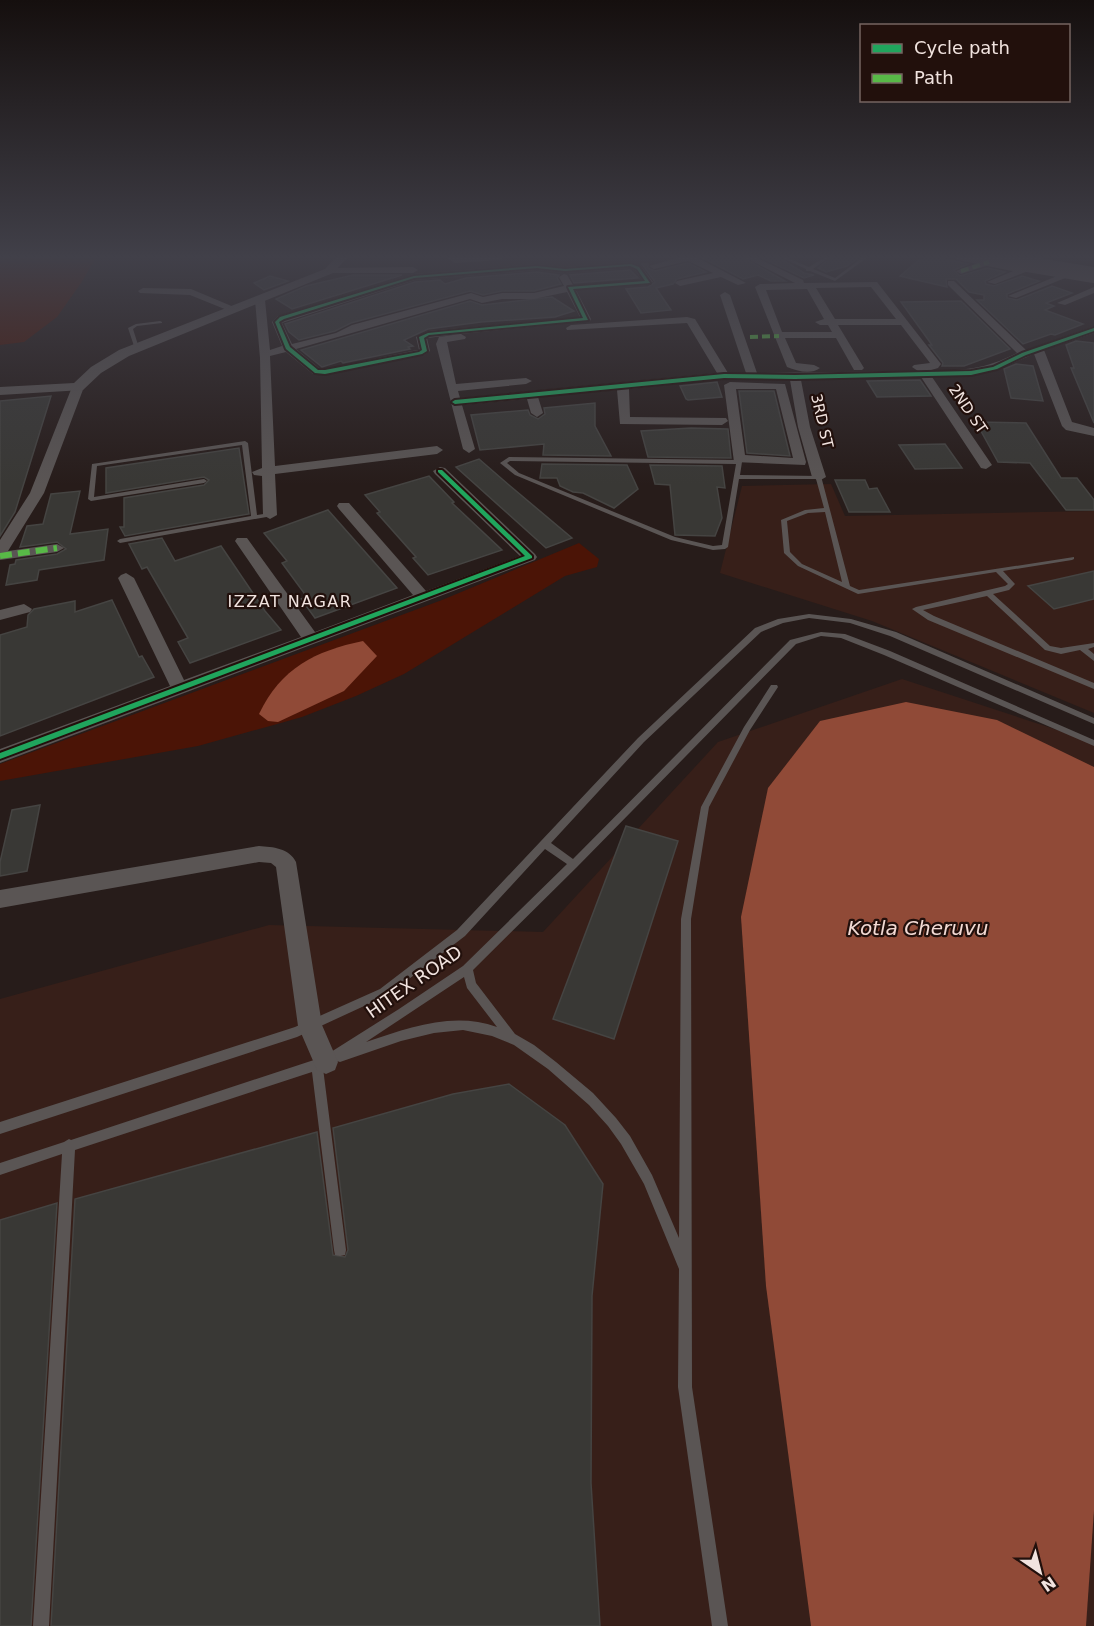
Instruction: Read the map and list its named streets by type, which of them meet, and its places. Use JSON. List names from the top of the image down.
{
  "streets": {
    "street": ["2ND ST", "3RD ST"],
    "lane": ["HITEX ROAD"]
  },
  "districts": ["IZZAT NAGAR"],
  "water": ["Kotla Cheruvu"],
  "legend": ["Cycle path", "Path"],
  "north": "bottom right"
}
